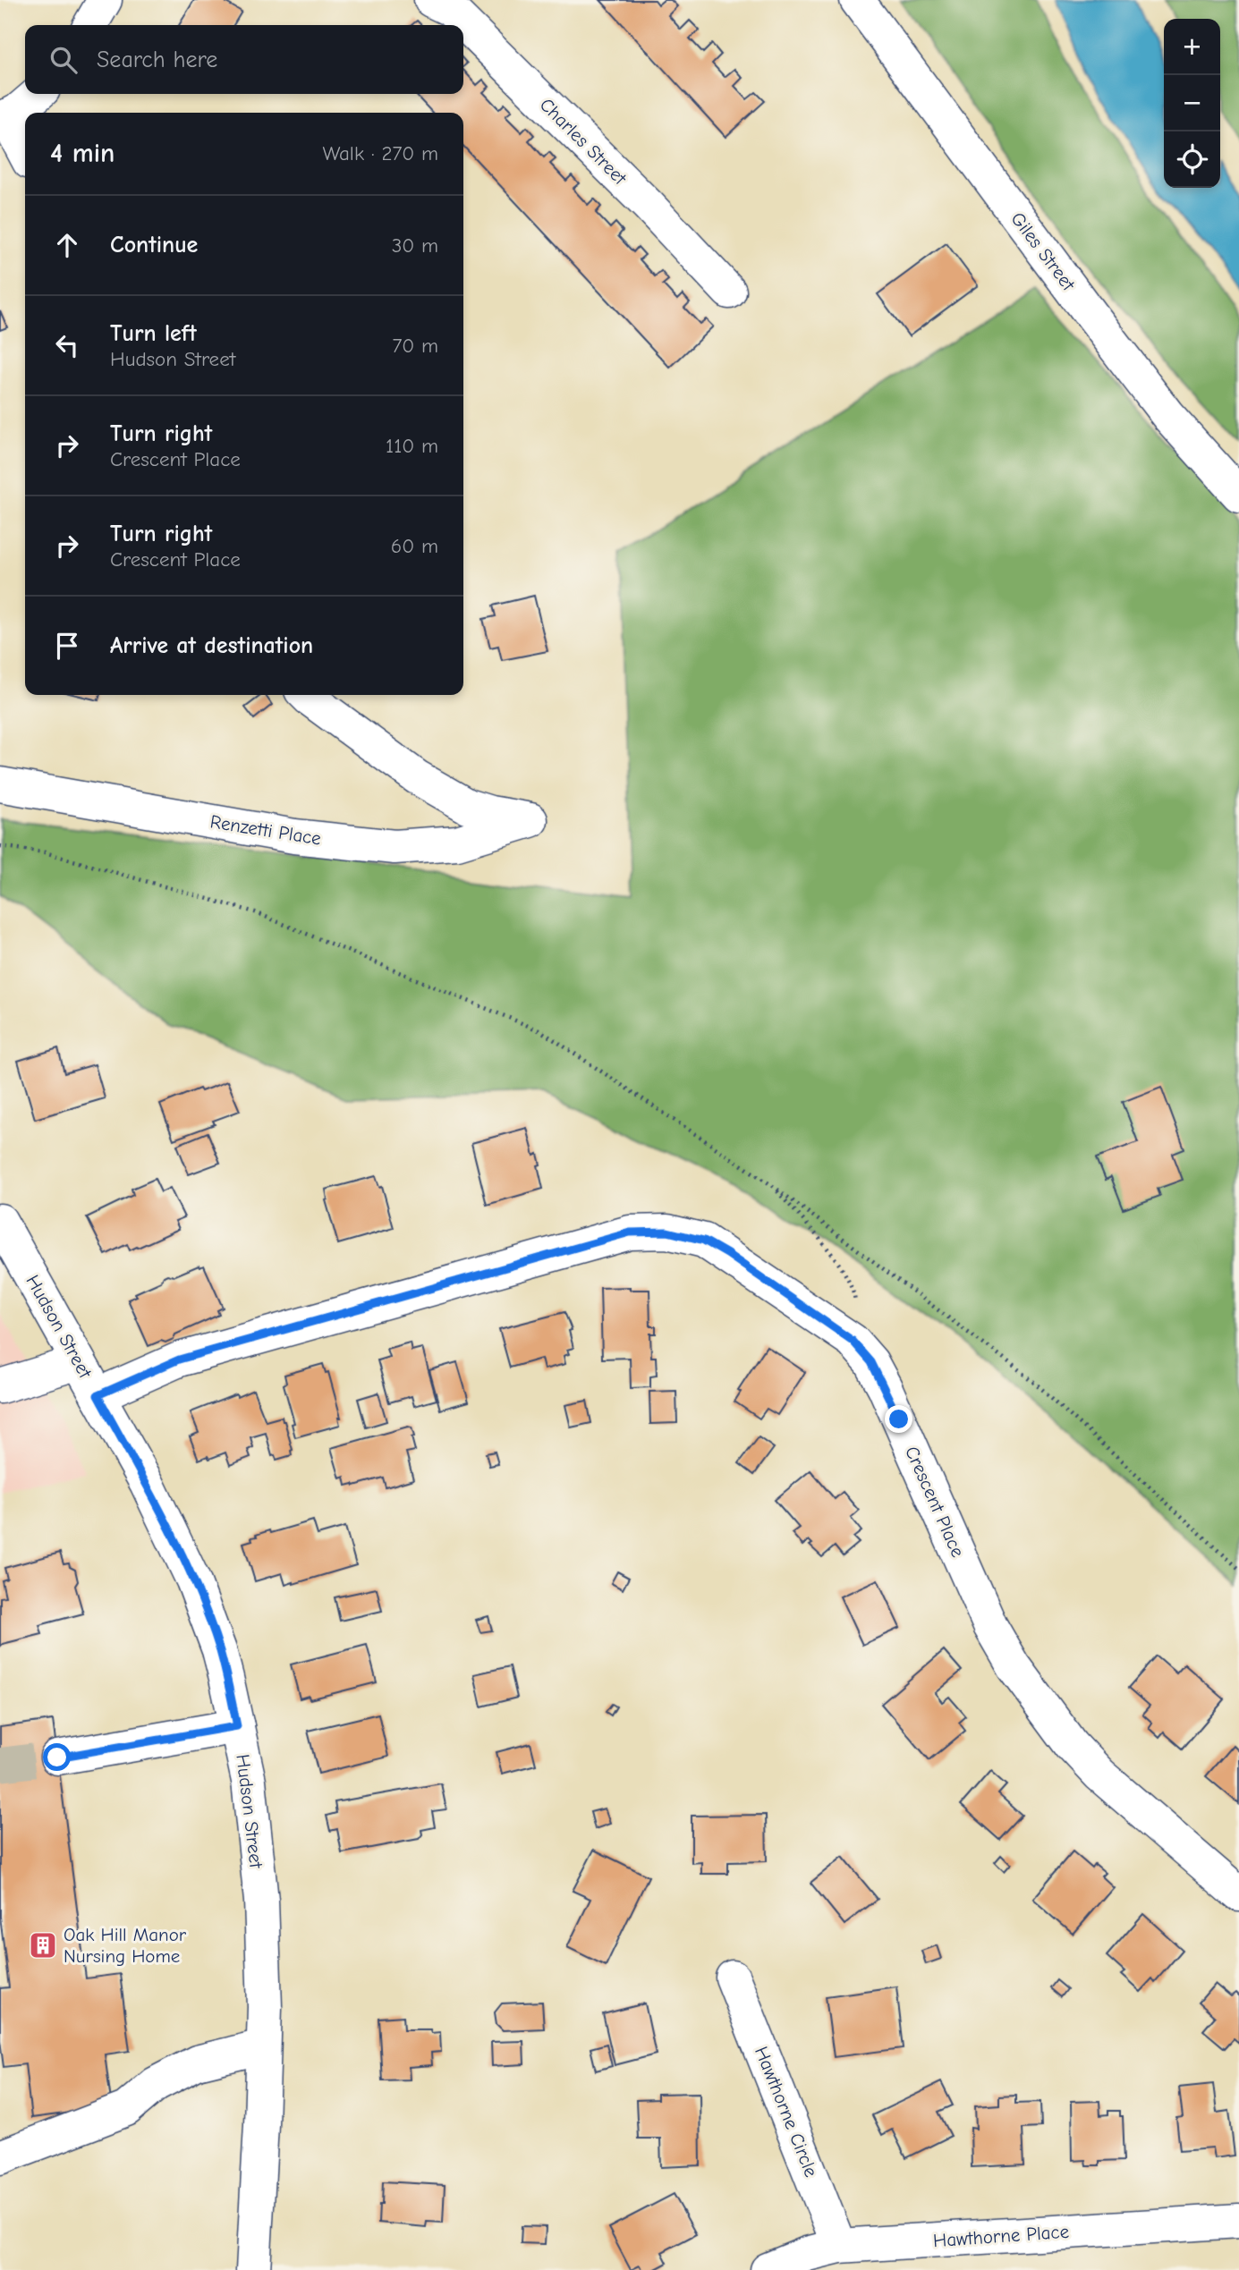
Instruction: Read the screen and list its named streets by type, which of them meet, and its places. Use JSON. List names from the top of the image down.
{
  "streets": {
    "street": [
      "Charles Street",
      "Giles Street",
      "Renzetti Place",
      "Hudson Street",
      "Crescent Place",
      "Hawthorne Circle",
      "Hawthorne Place"
    ]
  },
  "crossings": [
    ["Hudson Street", "Crescent Place"],
    ["Hawthorne Circle", "Hawthorne Place"]
  ],
  "places": {
    "building": ["Oak Hill Manor Nursing Home"]
  },
  "page": {
    "map_buttons": ["+", "−"],
    "search": "Search here",
    "heading": ["4 min", "Walk · 270 m"],
    "list": [
      ["Continue", "30 m"],
      ["Turn left", "Hudson Street", "70 m"],
      ["Turn right", "Crescent Place", "110 m"],
      ["Turn right", "Crescent Place", "60 m"],
      "Arrive at destination"
    ]
  }
}
